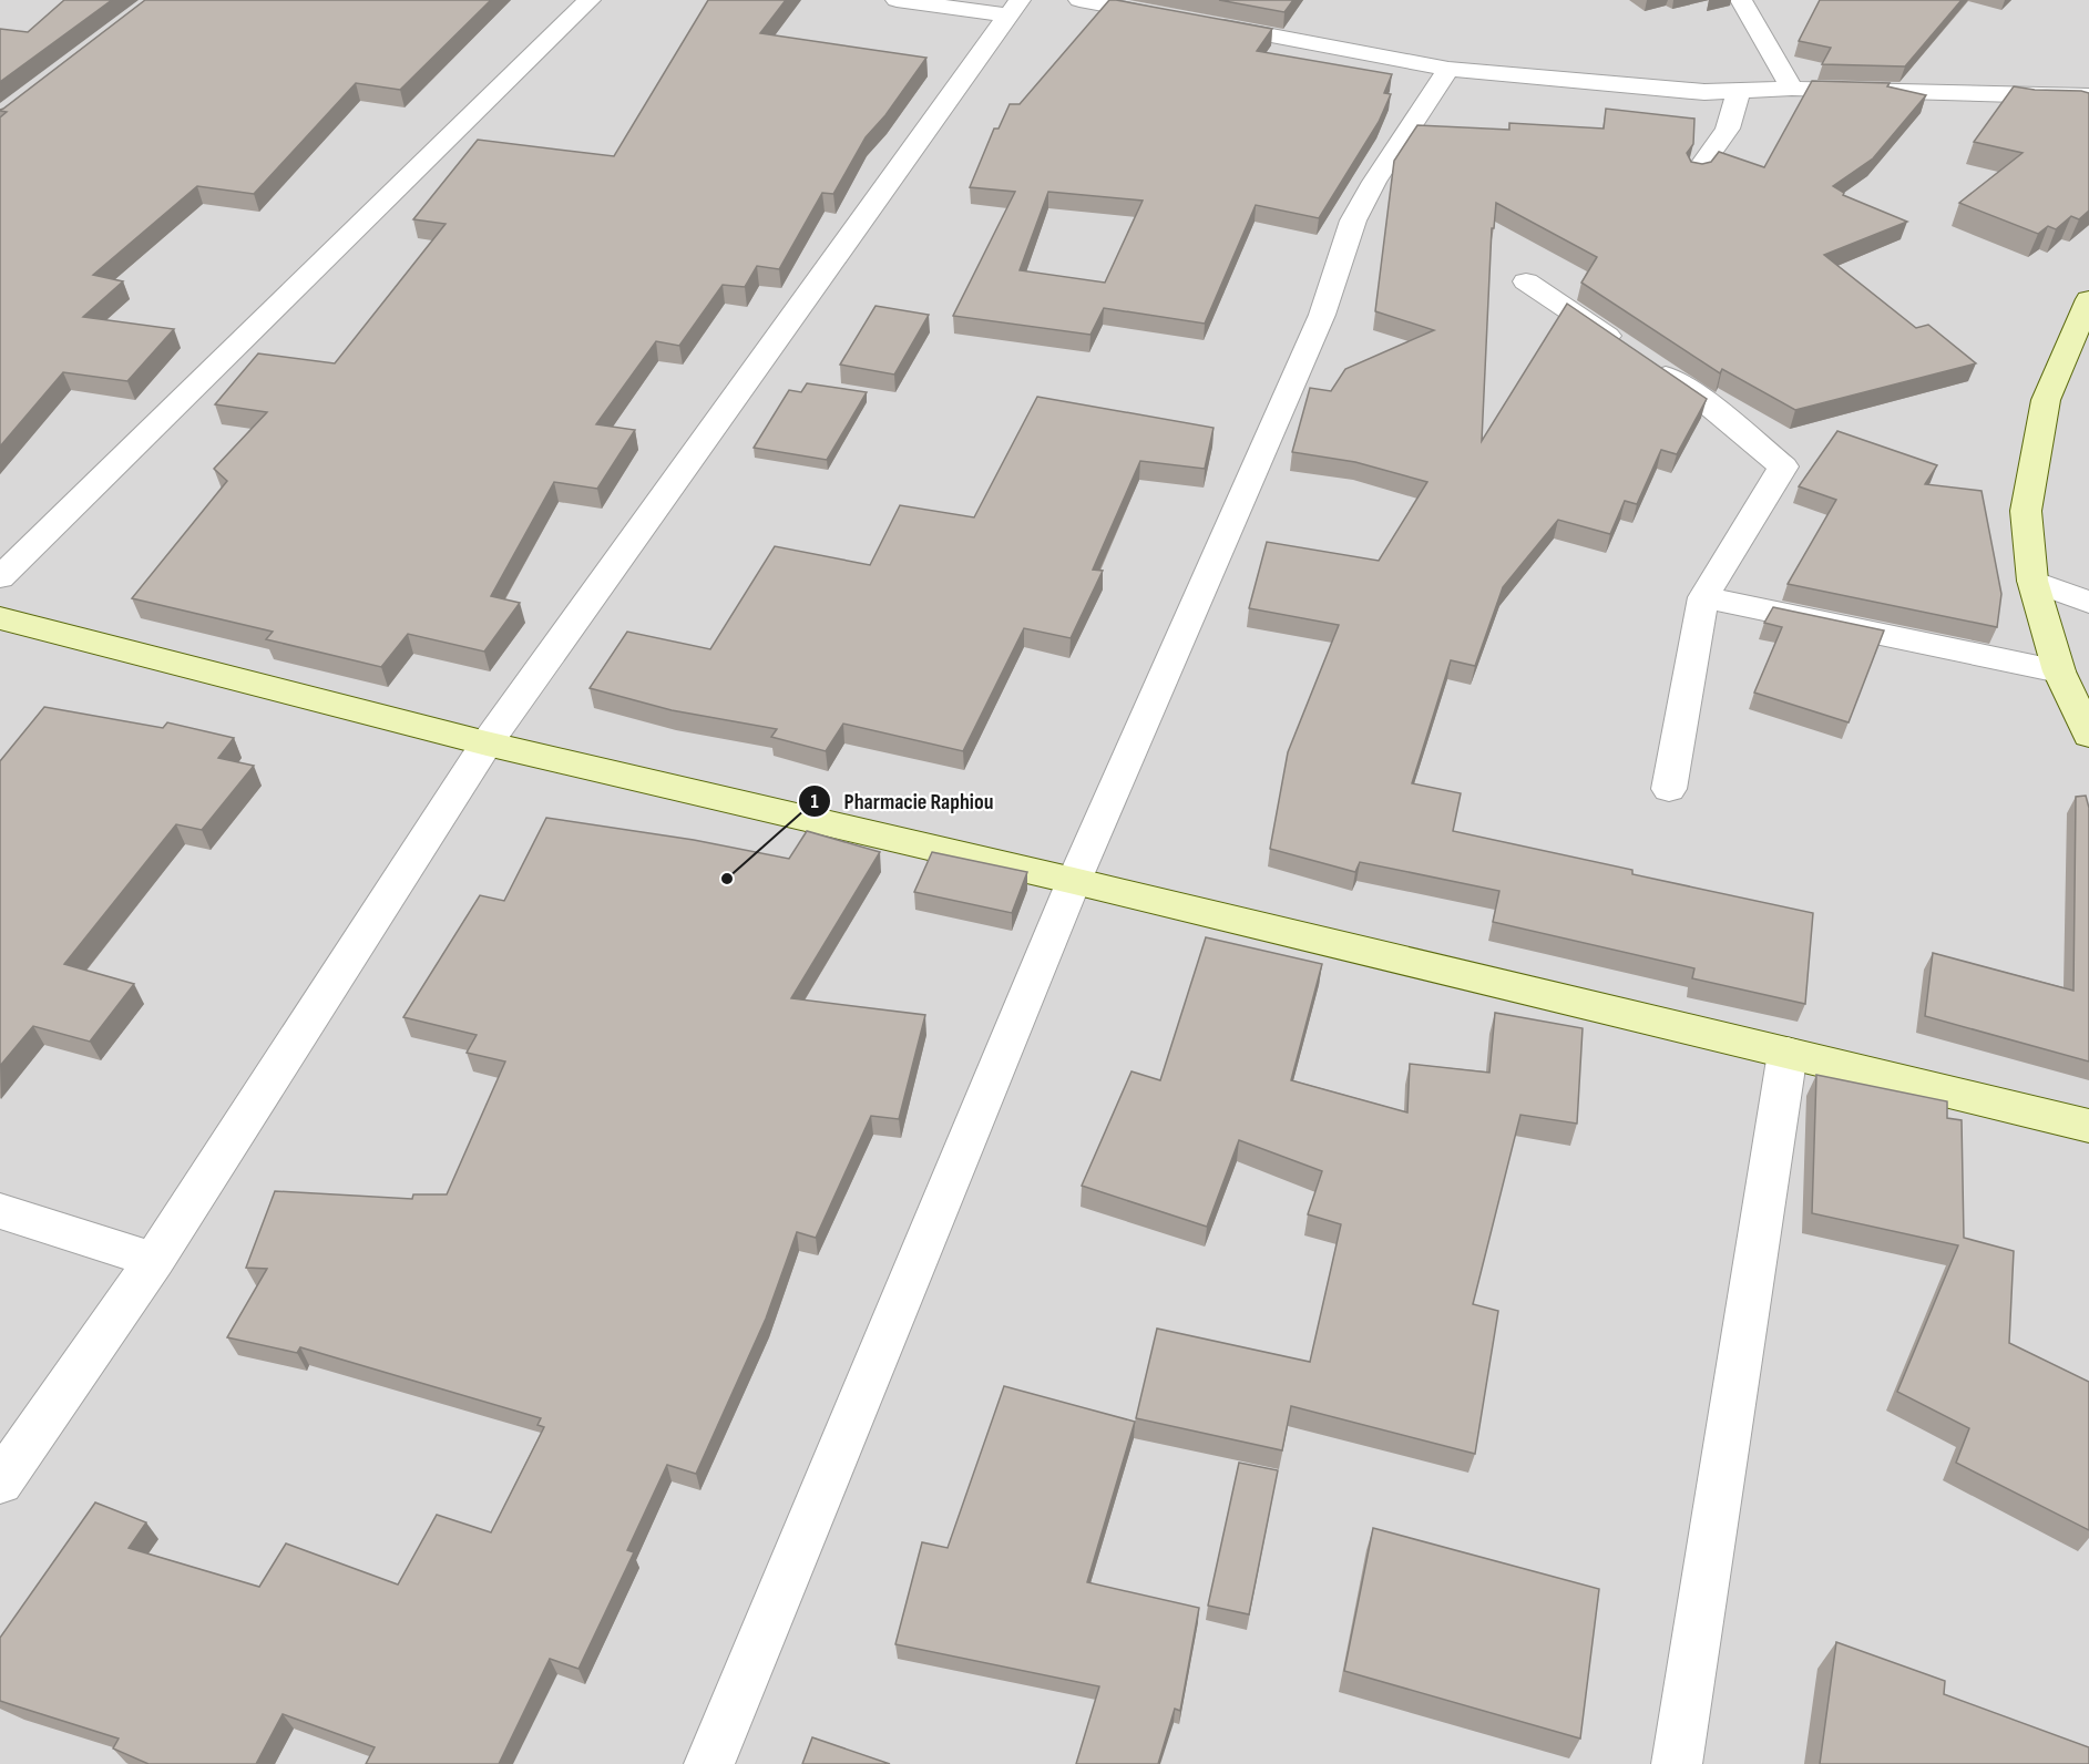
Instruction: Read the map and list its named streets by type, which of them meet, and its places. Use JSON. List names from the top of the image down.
{
  "places": ["Pharmacie Raphiou"]
}
